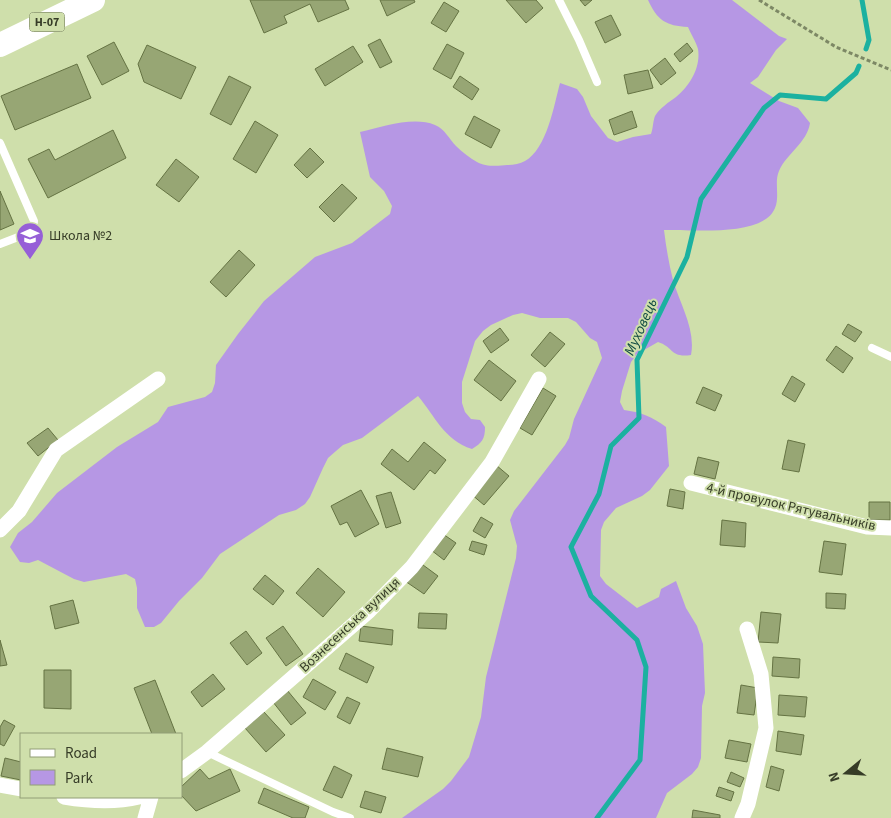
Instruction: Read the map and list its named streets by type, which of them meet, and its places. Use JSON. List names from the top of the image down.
{
  "streets": {
    "main road": ["Н-07"],
    "street": ["4-й провулок Рятувальників", "Вознесенська вулиця"]
  },
  "water": ["Муховець"],
  "places": {
    "school or university": ["Школа №2"]
  },
  "legend": ["Road", "Park"],
  "north": "left"
}
